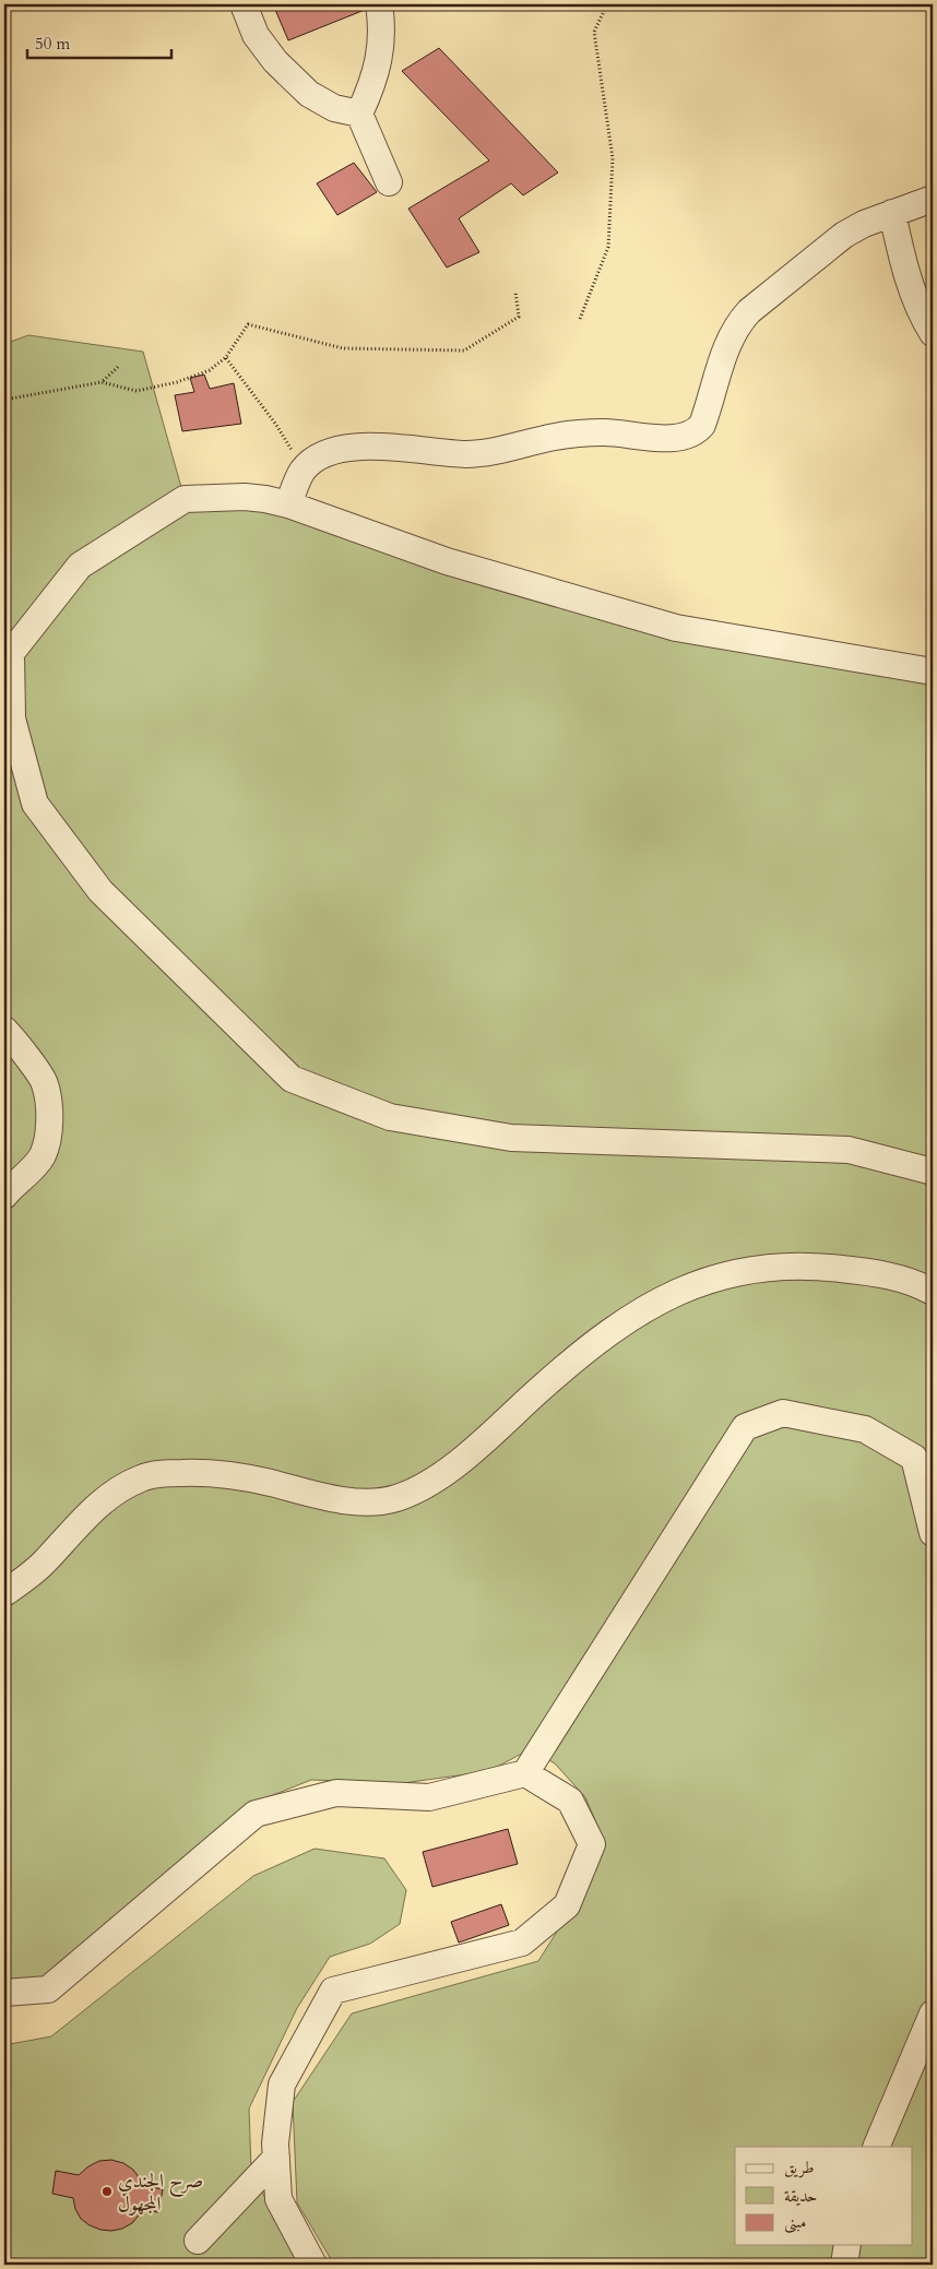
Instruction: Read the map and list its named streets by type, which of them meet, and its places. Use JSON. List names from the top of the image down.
{
  "places": ["صرح الجندي المجهول"],
  "legend": ["طريق", "حديقة", "مبنى"],
  "scale_bar": "50 m"
}
